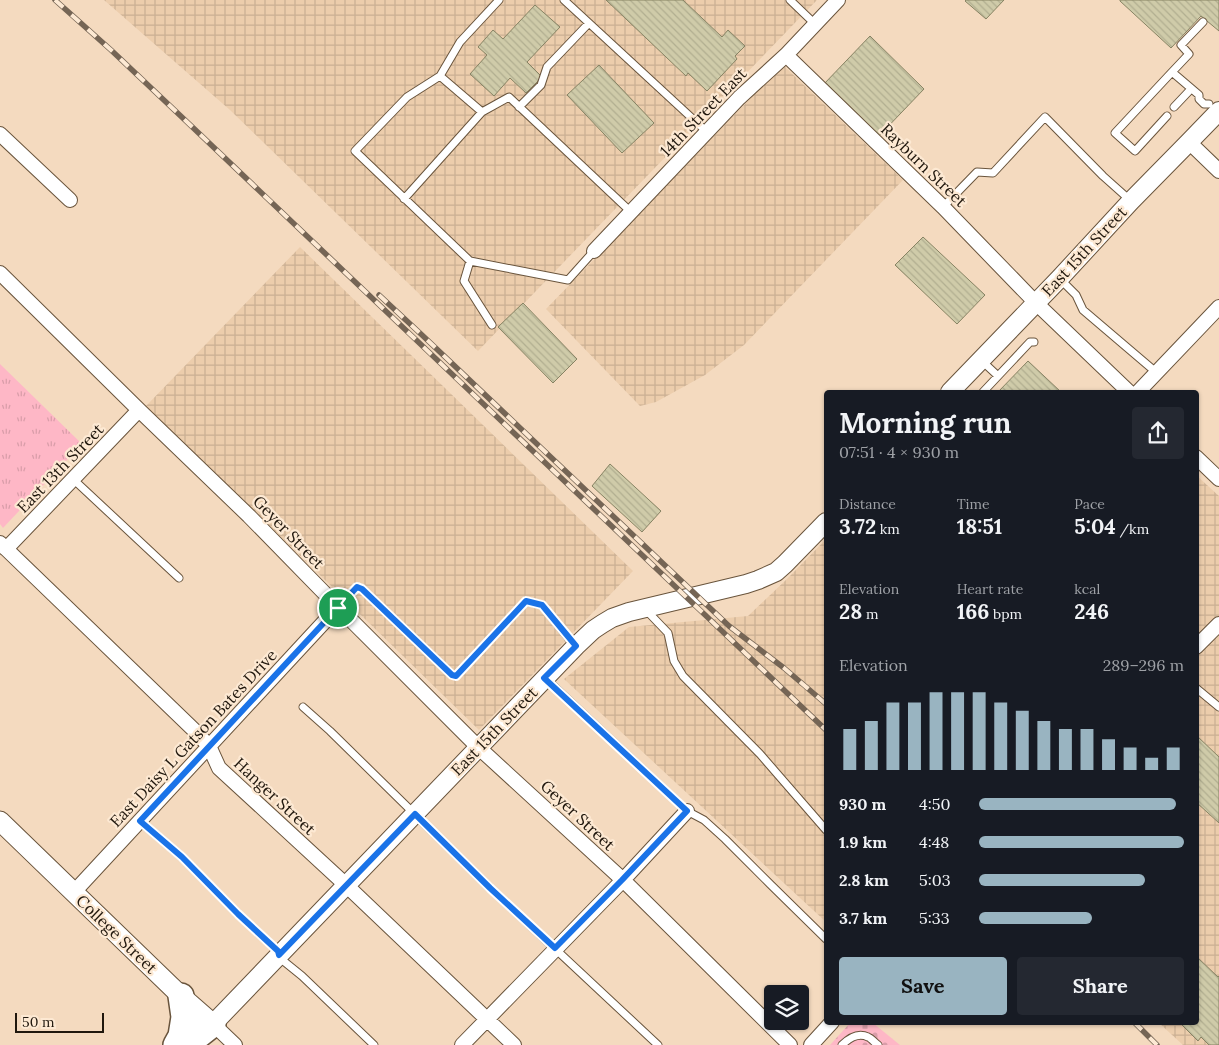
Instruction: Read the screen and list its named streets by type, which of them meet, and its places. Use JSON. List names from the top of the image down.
{
  "streets": {
    "main road": ["College Street"],
    "street": [
      "14th Street East",
      "Rayburn Street",
      "East 15th Street",
      "East 13th Street",
      "Geyer Street",
      "East Daisy L Gatson Bates Drive",
      "Hanger Street"
    ]
  },
  "crossings": [
    ["14th Street East", "Rayburn Street"],
    ["Rayburn Street", "East 15th Street"],
    ["East 15th Street", "Geyer Street"],
    ["East 15th Street", "Hanger Street"],
    ["East 15th Street", "College Street"],
    ["East 13th Street", "Geyer Street"],
    ["East 13th Street", "Hanger Street"],
    ["Geyer Street", "East Daisy L Gatson Bates Drive"],
    ["East Daisy L Gatson Bates Drive", "Hanger Street"],
    ["East Daisy L Gatson Bates Drive", "College Street"]
  ],
  "scale_bar": "50 m",
  "page": {
    "heading": ["Morning run", "07:51 · 4 × 930 m"],
    "stats": [
      ["Distance", "3.72 km"],
      ["Time", "18:51"],
      ["Pace", "5:04 /km"],
      ["Elevation", "28 m"],
      ["Heart rate", "166 bpm"],
      ["kcal", "246"]
    ],
    "chart": ["Elevation", "289–296 m"],
    "list": [
      {
        "name": "930 m",
        "note": "4:50"
      },
      {
        "name": "1.9 km",
        "note": "4:48"
      },
      {
        "name": "2.8 km",
        "note": "5:03"
      },
      {
        "name": "3.7 km",
        "note": "5:33"
      }
    ],
    "buttons": ["Save", "Share"],
    "scale": "50 m"
  }
}
